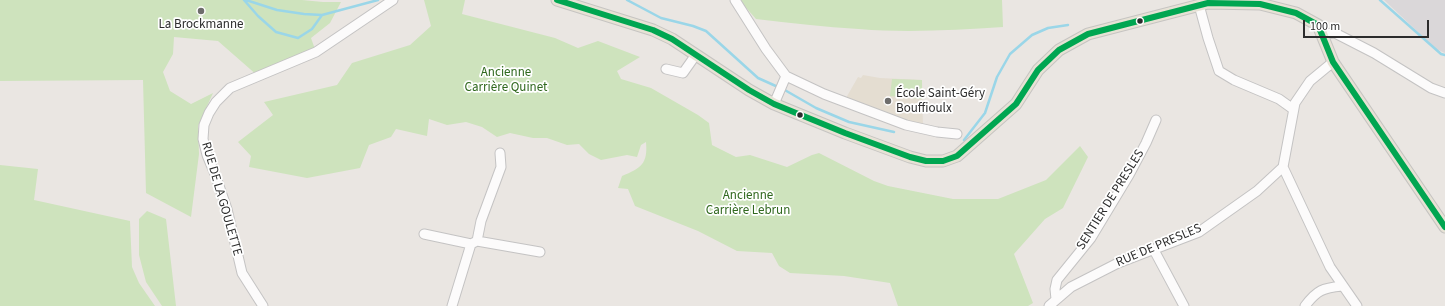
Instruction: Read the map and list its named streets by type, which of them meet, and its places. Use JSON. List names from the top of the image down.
{
  "streets": {
    "street": ["RUE DE LA GOULETTE", "SENTIER DE PRESLES", "RUE DE PRESLES"]
  },
  "crossings": [
    ["SENTIER DE PRESLES", "RUE DE PRESLES"]
  ],
  "parks": ["Ancienne Carrière Quinet", "Ancienne Carrière Lebrun"],
  "places": ["La Brockmanne", "École Saint-Géry Bouffioulx"],
  "scale_bar": "100 m"
}
